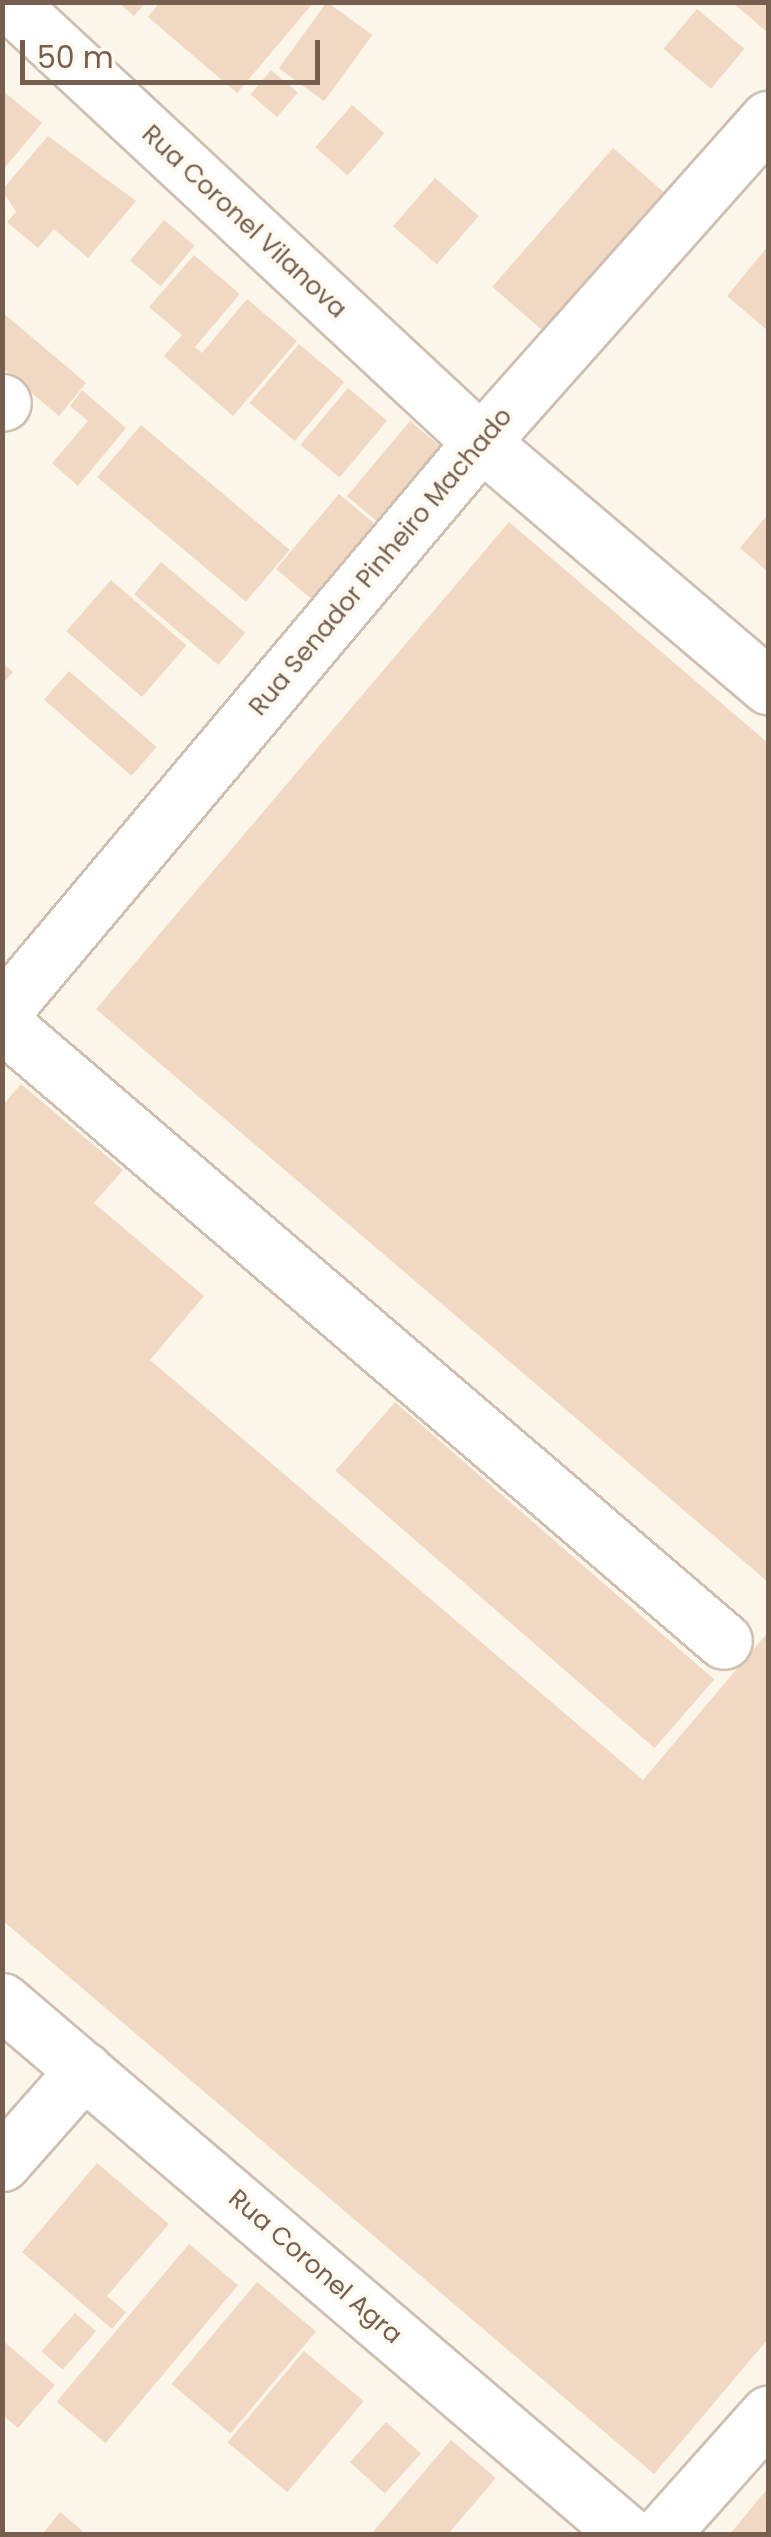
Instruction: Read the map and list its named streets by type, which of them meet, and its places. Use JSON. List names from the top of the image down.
{
  "streets": {
    "street": ["Rua Coronel Vilanova", "Rua Senador Pinheiro Machado", "Rua Coronel Agra"]
  },
  "crossings": [
    ["Rua Coronel Vilanova", "Rua Senador Pinheiro Machado"]
  ],
  "scale_bar": "50 m"
}
